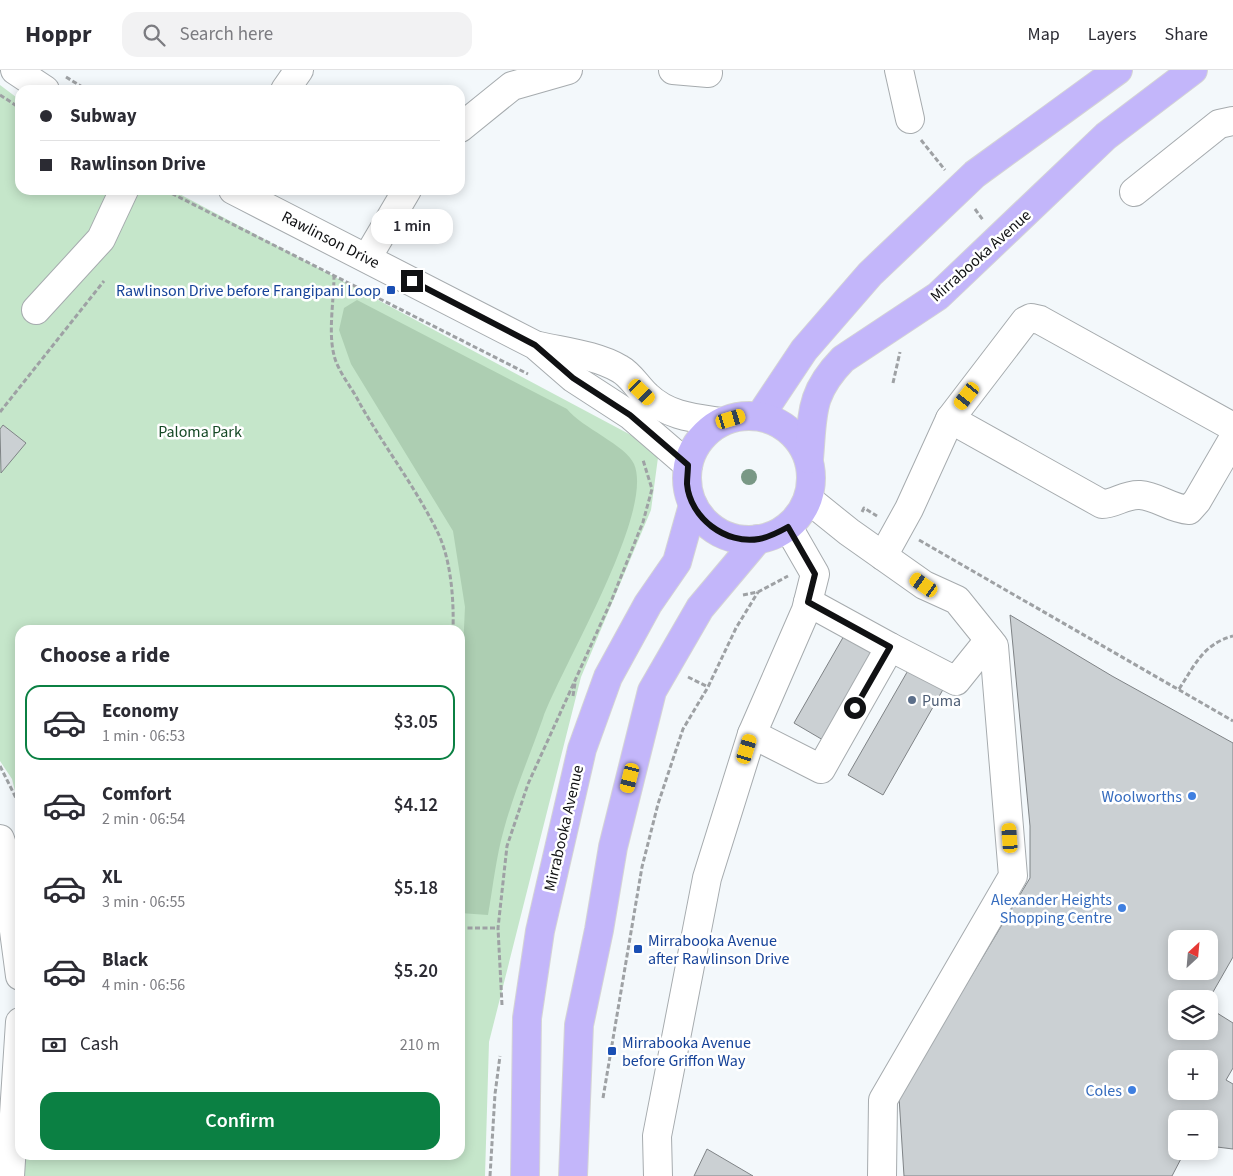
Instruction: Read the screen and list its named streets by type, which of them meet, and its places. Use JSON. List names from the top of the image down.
{
  "streets": {
    "main road": ["Mirrabooka Avenue"],
    "street": ["Rawlinson Drive"]
  },
  "crossings": [
    ["Rawlinson Drive", "Mirrabooka Avenue"]
  ],
  "parks": ["Paloma Park"],
  "places": {
    "transit": ["Rawlinson Drive before Frangipani Loop", "Mirrabooka Avenue after Rawlinson Drive", "Mirrabooka Avenue before Griffon Way"],
    "other": [
      "Puma",
      "Woolworths",
      "Alexander Heights Shopping Centre",
      "Coles"
    ]
  },
  "north": "top right",
  "page": {
    "header": "Hoppr",
    "search": "Search here",
    "nav": ["Map", "Layers", "Share"],
    "banner": ["Subway", "Rawlinson Drive"],
    "bubble": "1 min",
    "heading": "Choose a ride",
    "list": [
      {
        "name": "Economy",
        "note": "1 min · 06:53",
        "value": "$3.05"
      },
      {
        "name": "Comfort",
        "note": "2 min · 06:54",
        "value": "$4.12"
      },
      {
        "name": "XL",
        "note": "3 min · 06:55",
        "value": "$5.18"
      },
      {
        "name": "Black",
        "note": "4 min · 06:56",
        "value": "$5.20"
      }
    ],
    "map_buttons": ["+", "−"],
    "pay": ["Cash", "210 m"],
    "buttons": "Confirm"
  }
}
